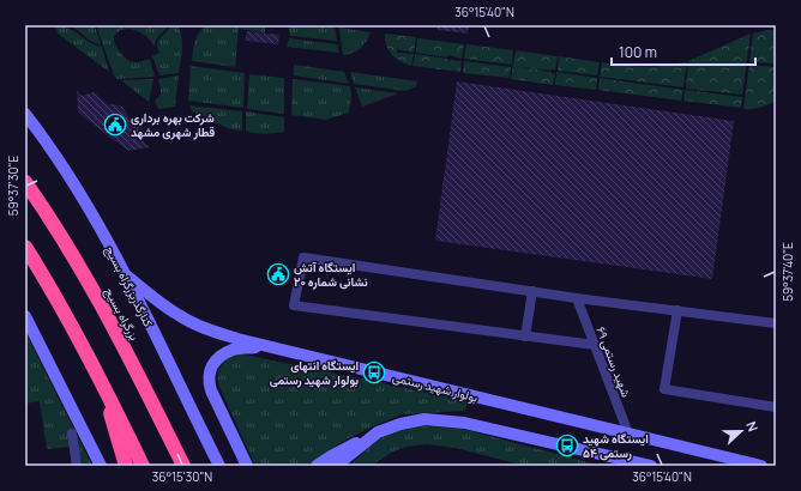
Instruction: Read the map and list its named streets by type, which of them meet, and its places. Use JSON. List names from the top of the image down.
{
  "streets": {
    "highway": ["بزرگراه بسیج"],
    "main road": ["کنارگذربزرگراه بسیج", "بولوار شهید رستمی"],
    "street": ["شهید رستمی ۶۹"]
  },
  "crossings": [
    ["کنارگذربزرگراه بسیج", "بولوار شهید رستمی"],
    ["شهید رستمی ۶۹", "بولوار شهید رستمی"]
  ],
  "places": {
    "public building": ["شرکت بهره برداری قطار شهری مشهد", "ایستگاه آتش نشانی شماره ۲۰"],
    "bus stop": ["ایستگاه انتهای بولوار شهید رستمی", "ایستگاه شهید رستمی ۵۴"]
  },
  "scale_bar": "100 m",
  "north": "right",
  "coordinates": [
    "36°15'40\"N",
    "59°37'30\"E",
    "59°37'40\"E",
    "36°15'30\"N"
  ]
}
